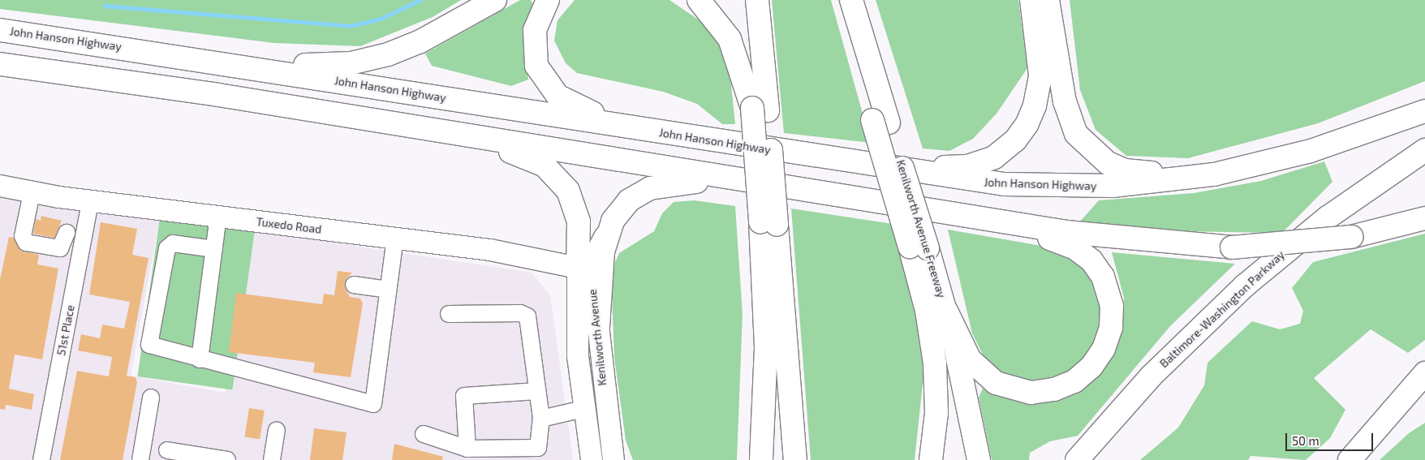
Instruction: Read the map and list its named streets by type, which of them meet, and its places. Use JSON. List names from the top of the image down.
{
  "streets": {
    "highway": ["John Hanson Highway", "Kenilworth Avenue Freeway", "Baltimore-Washington Parkway"],
    "main road": ["Tuxedo Road", "Kenilworth Avenue"],
    "street": ["51st Place"]
  },
  "crossings": [
    ["Tuxedo Road", "51st Place"],
    ["Tuxedo Road", "Kenilworth Avenue"]
  ],
  "scale_bar": "50 m"
}
